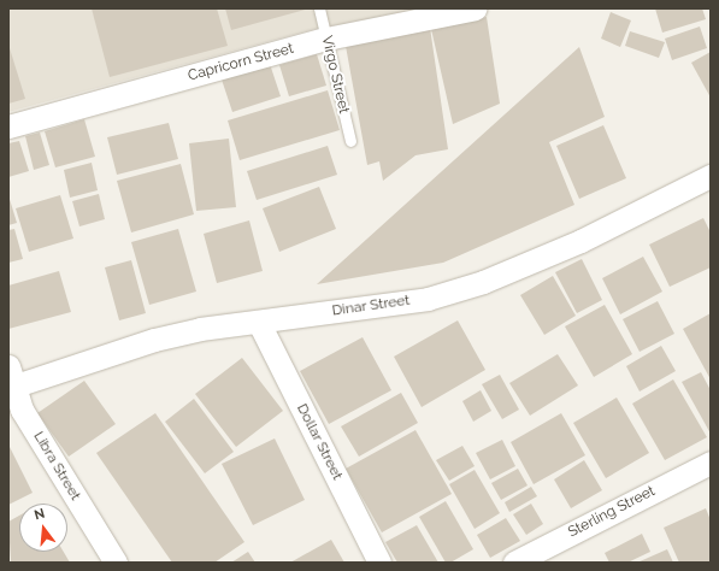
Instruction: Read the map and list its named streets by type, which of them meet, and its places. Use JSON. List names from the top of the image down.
{
  "streets": {
    "street": [
      "Capricorn Street",
      "Dinar Street",
      "Dollar Street",
      "Libra Street",
      "Sterling Street"
    ],
    "lane": ["Virgo Street"]
  },
  "crossings": [
    ["Capricorn Street", "Virgo Street"],
    ["Dinar Street", "Dollar Street"],
    ["Dinar Street", "Libra Street"]
  ],
  "north": "top"
}
